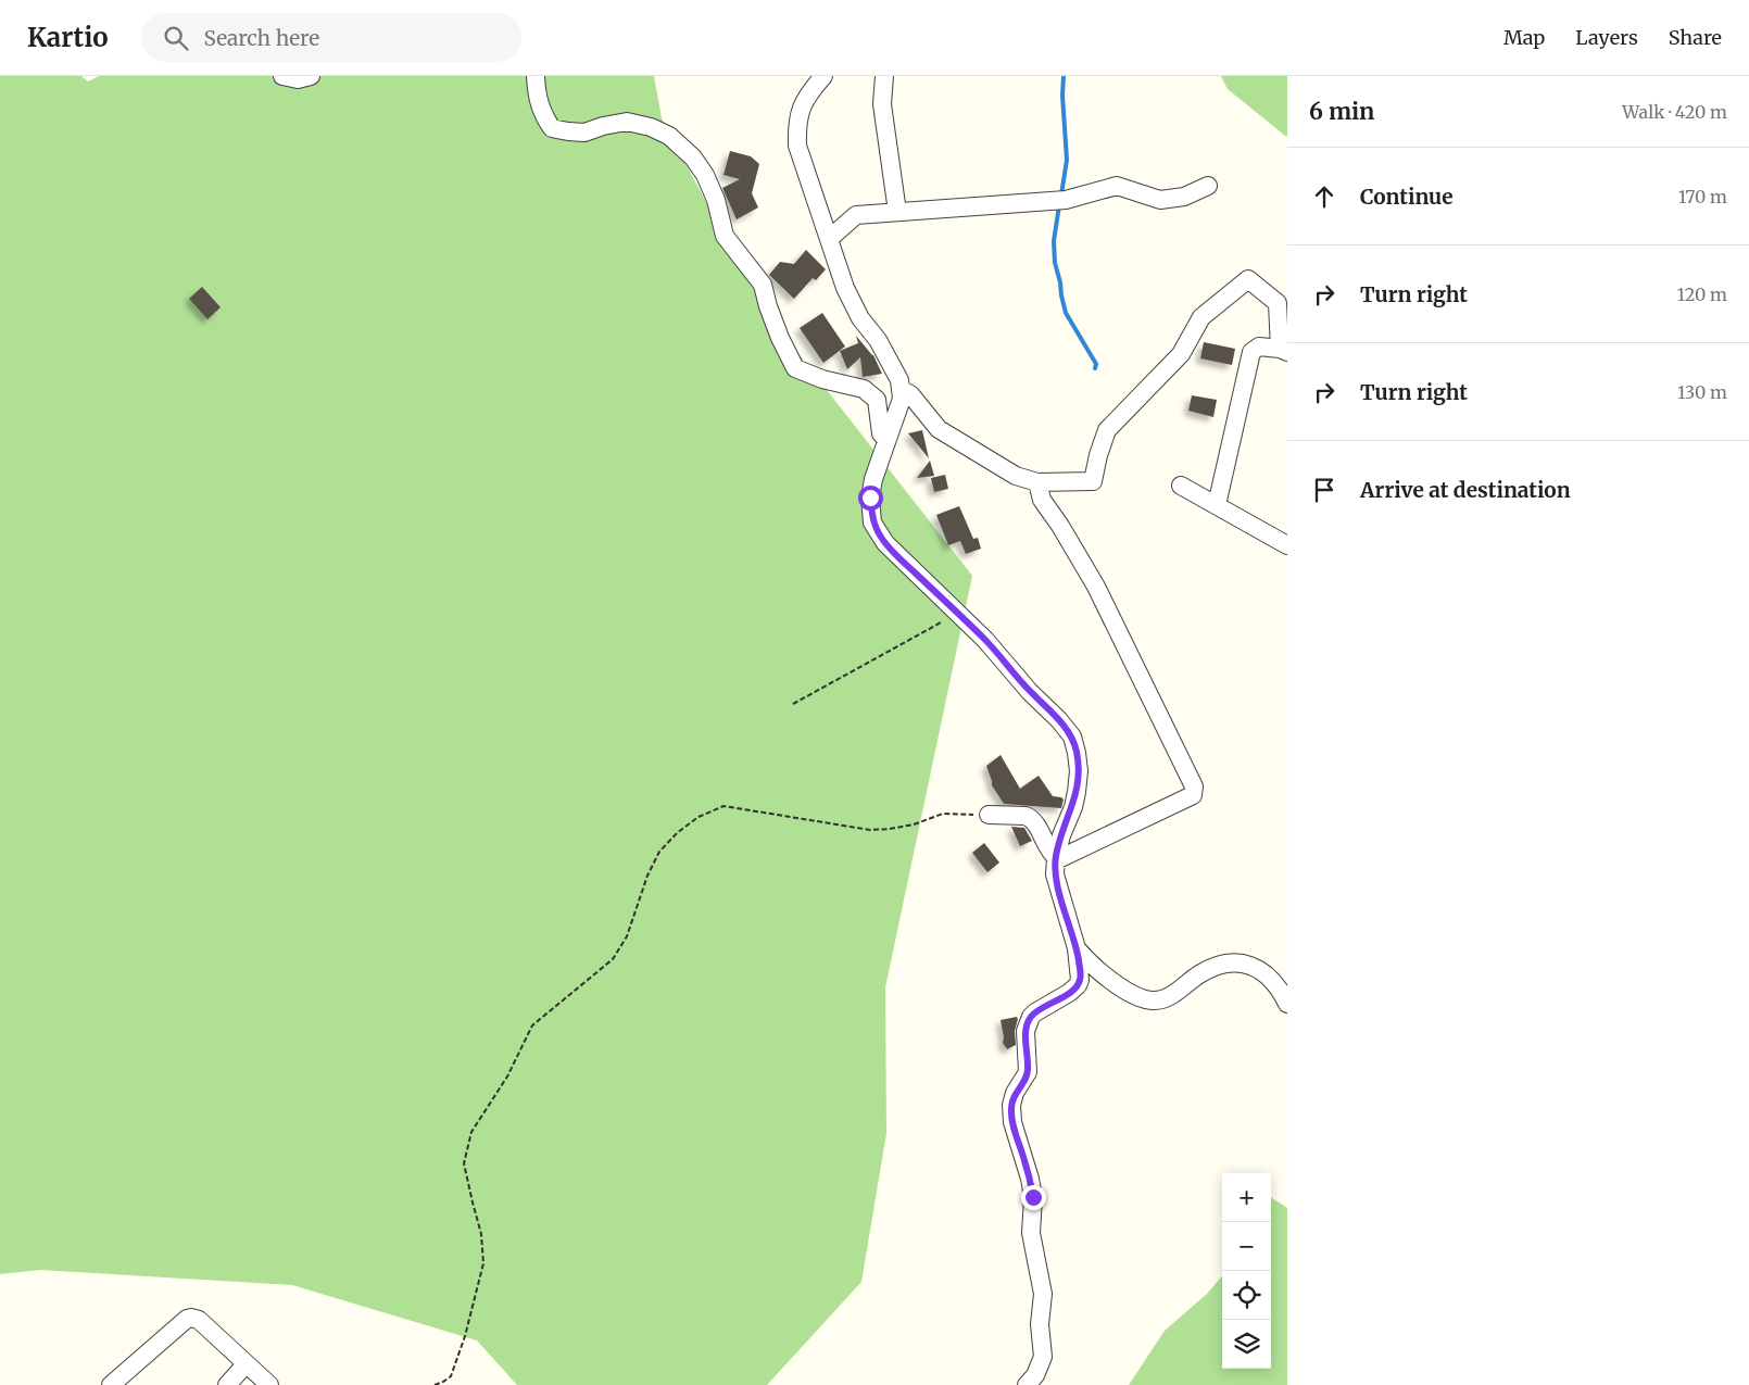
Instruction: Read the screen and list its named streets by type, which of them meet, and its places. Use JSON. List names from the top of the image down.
{
  "page": {
    "header": "Kartio",
    "search": "Search here",
    "nav": ["Map", "Layers", "Share"],
    "heading": ["6 min", "Walk · 420 m"],
    "list": [
      ["Continue", "170 m"],
      ["Turn right", "120 m"],
      ["Turn right", "130 m"],
      "Arrive at destination"
    ],
    "map_buttons": ["+", "−"]
  }
}
